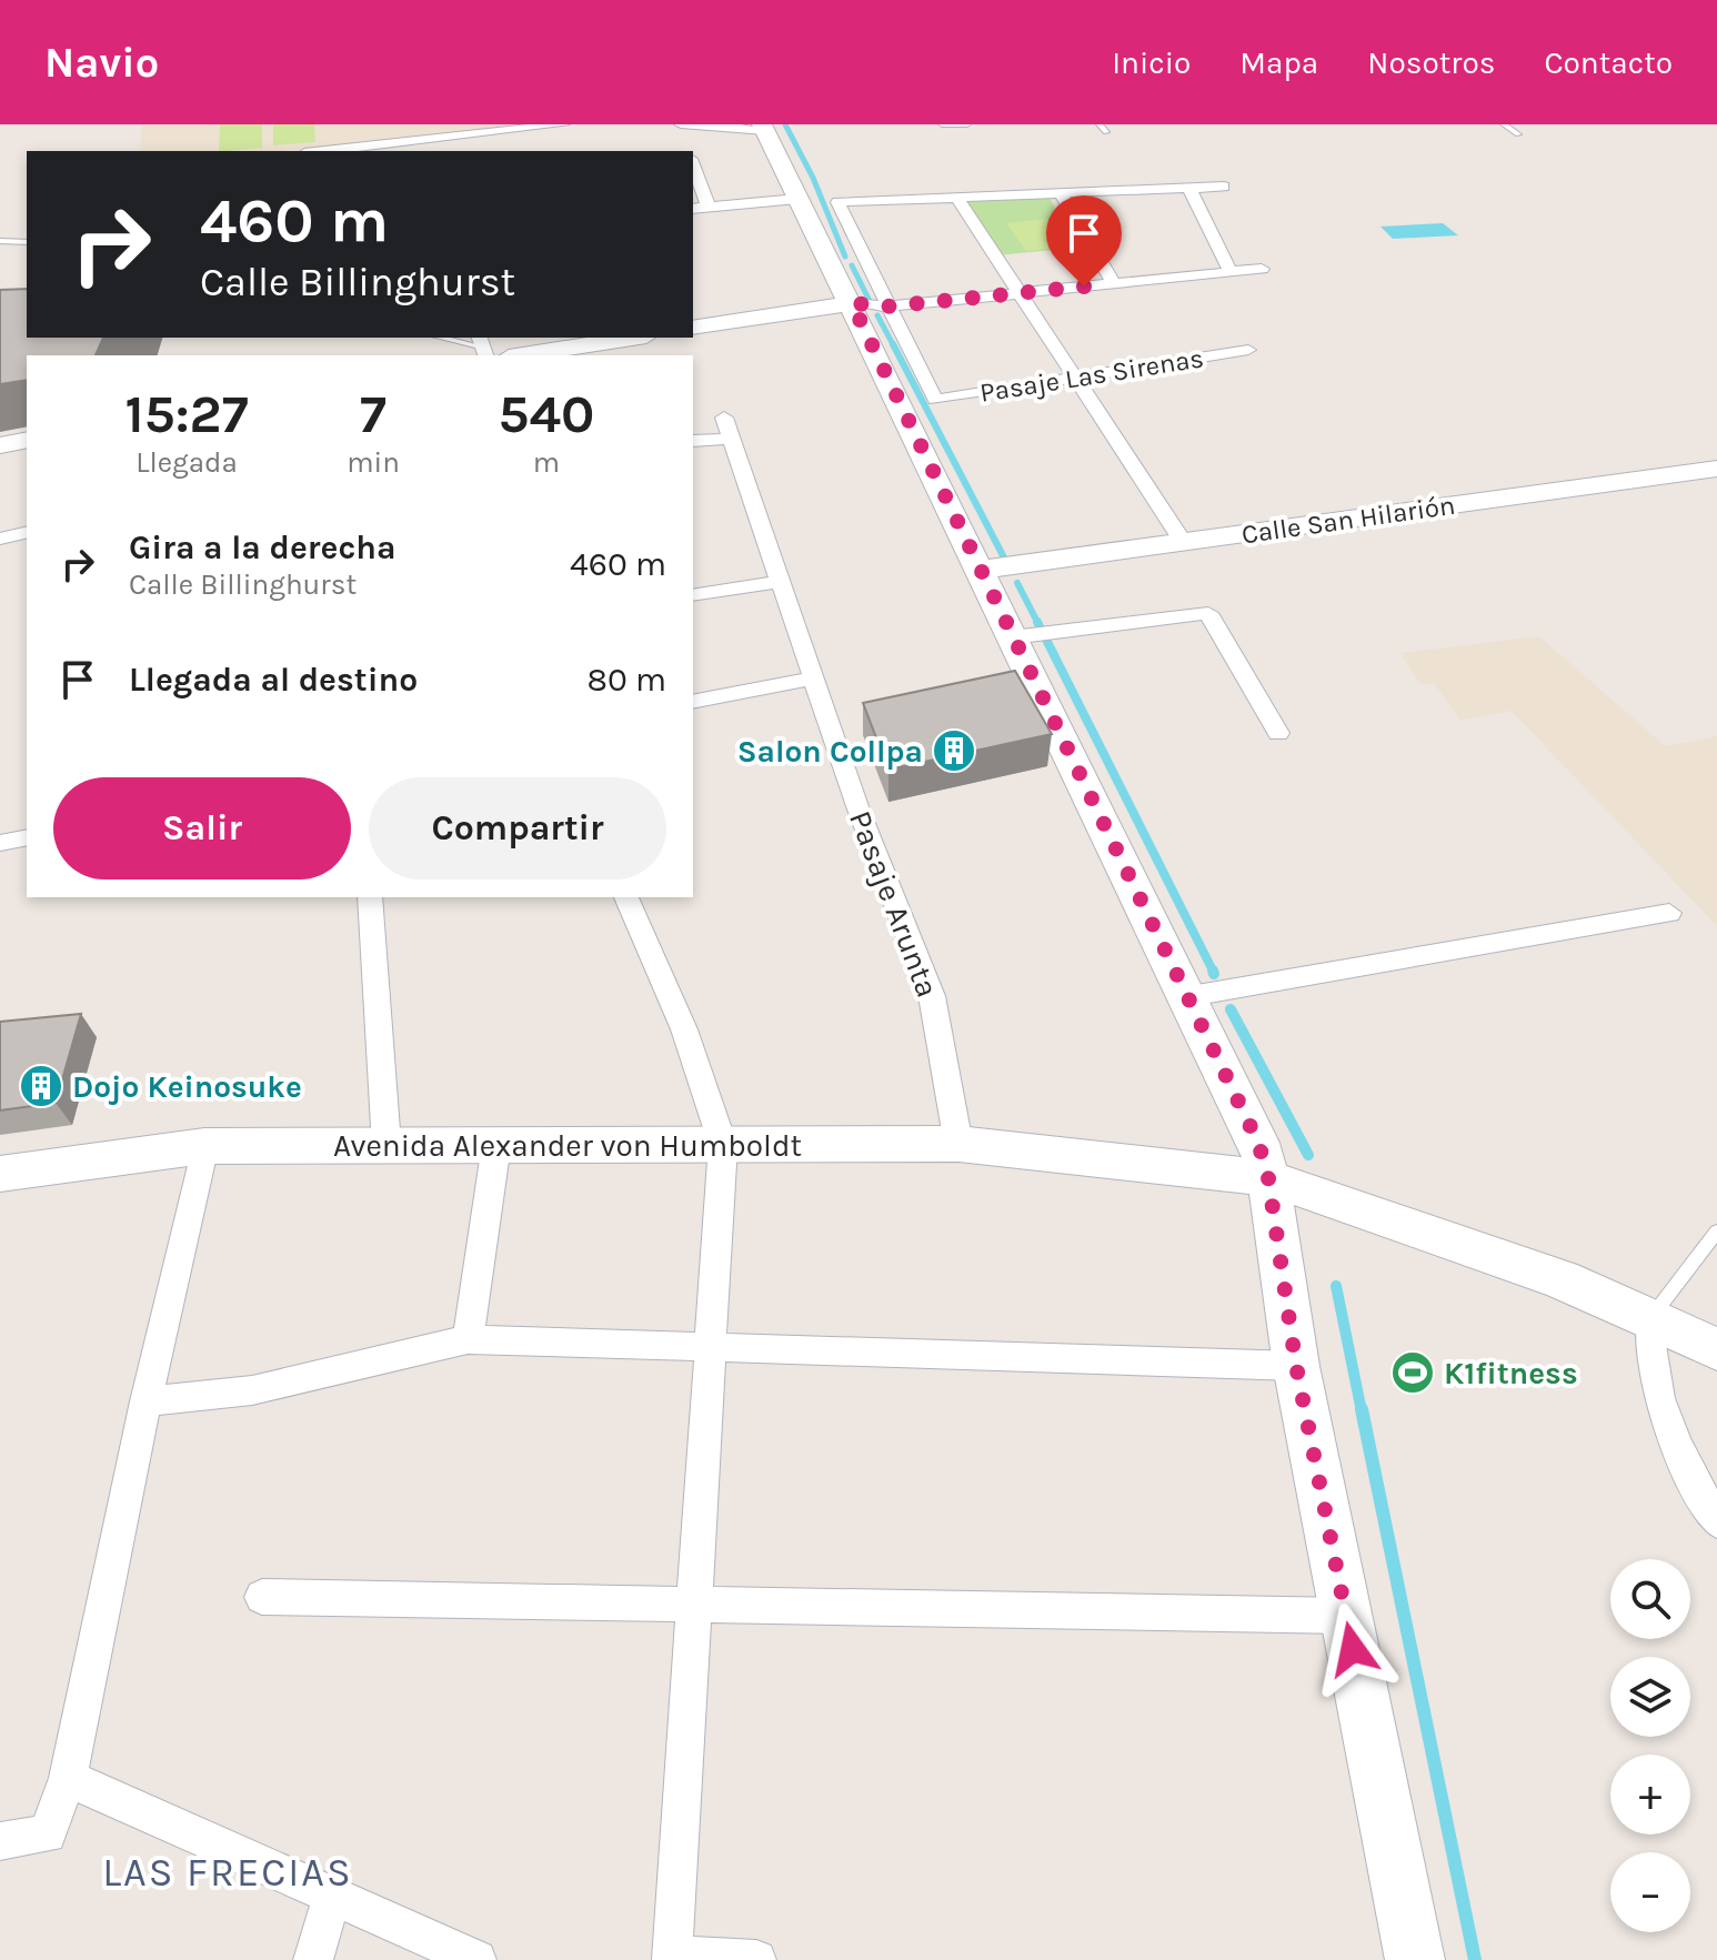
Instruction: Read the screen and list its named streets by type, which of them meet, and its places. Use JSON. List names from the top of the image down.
{
  "streets": {
    "main road": ["Calle San Hilarión", "Avenida Alexander von Humboldt"],
    "street": ["Pasaje Las Sirenas", "Pasaje Arunta"]
  },
  "crossings": [
    ["Pasaje Arunta", "Avenida Alexander von Humboldt"]
  ],
  "districts": ["LAS FRECIAS"],
  "places": {
    "building": ["Salon Collpa", "Dojo Keinosuke"],
    "sports": ["K1fitness"]
  },
  "page": {
    "header": "Navio",
    "nav": [
      "Inicio",
      "Mapa",
      "Nosotros",
      "Contacto"
    ],
    "turn": ["460 m", "Calle Billinghurst"],
    "eta": [
      "15:27",
      "Llegada",
      "7",
      "min",
      "540",
      "m"
    ],
    "list": [
      {
        "name": "Gira a la derecha",
        "note": "Calle Billinghurst",
        "value": "460 m"
      },
      {
        "name": "Llegada al destino",
        "value": "80 m"
      }
    ],
    "buttons": ["Salir", "Compartir"],
    "map_buttons": ["+", "−"]
  }
}
